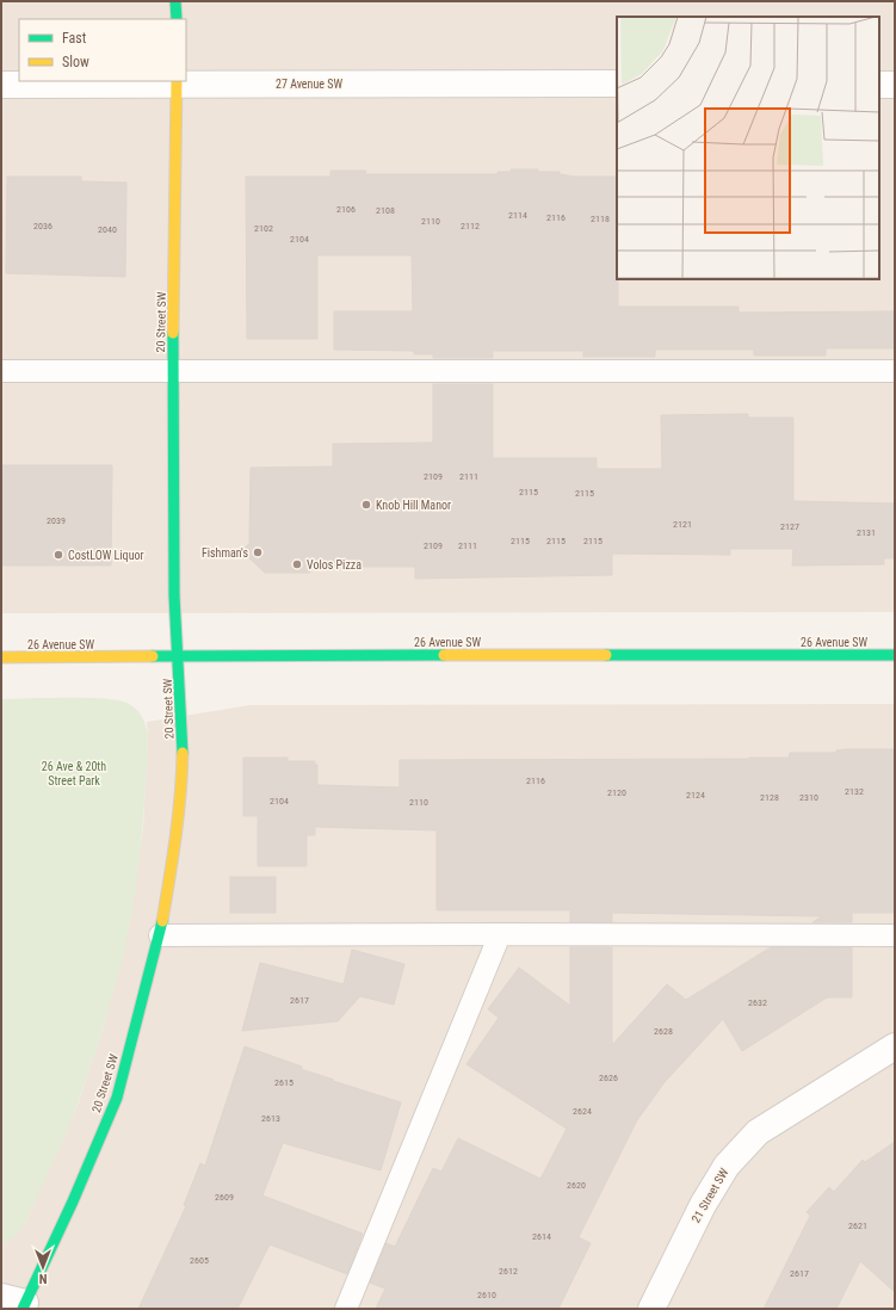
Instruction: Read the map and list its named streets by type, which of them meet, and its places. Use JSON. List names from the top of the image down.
{
  "streets": {
    "street": [
      "27 Avenue SW",
      "20 Street SW",
      "26 Avenue SW",
      "21 Street SW"
    ]
  },
  "crossings": [
    ["27 Avenue SW", "20 Street SW"],
    ["20 Street SW", "26 Avenue SW"]
  ],
  "parks": ["26 Ave & 20th Street Park"],
  "places": [
    "Knob Hill Manor",
    "Fishman's",
    "CostLOW Liquor",
    "Volos Pizza"
  ],
  "house_numbers": [
    "2106",
    "2108",
    "2114",
    "2116",
    "2118",
    "2110",
    "2036",
    "2112",
    "2102",
    "2040",
    "2104",
    "2109",
    "2111",
    "2115",
    "2115",
    "2039",
    "2121",
    "2127",
    "2131",
    "2115",
    "2115",
    "2115",
    "2109",
    "2111",
    "2116",
    "2132",
    "2120",
    "2124",
    "2128",
    "2310",
    "2104",
    "2110",
    "2617",
    "2632",
    "2628",
    "2626",
    "2615",
    "2624",
    "2613",
    "2620",
    "2609",
    "2621",
    "2614",
    "2605",
    "2612",
    "2617",
    "2610"
  ],
  "legend": ["Fast", "Slow"],
  "north": "bottom"
}
